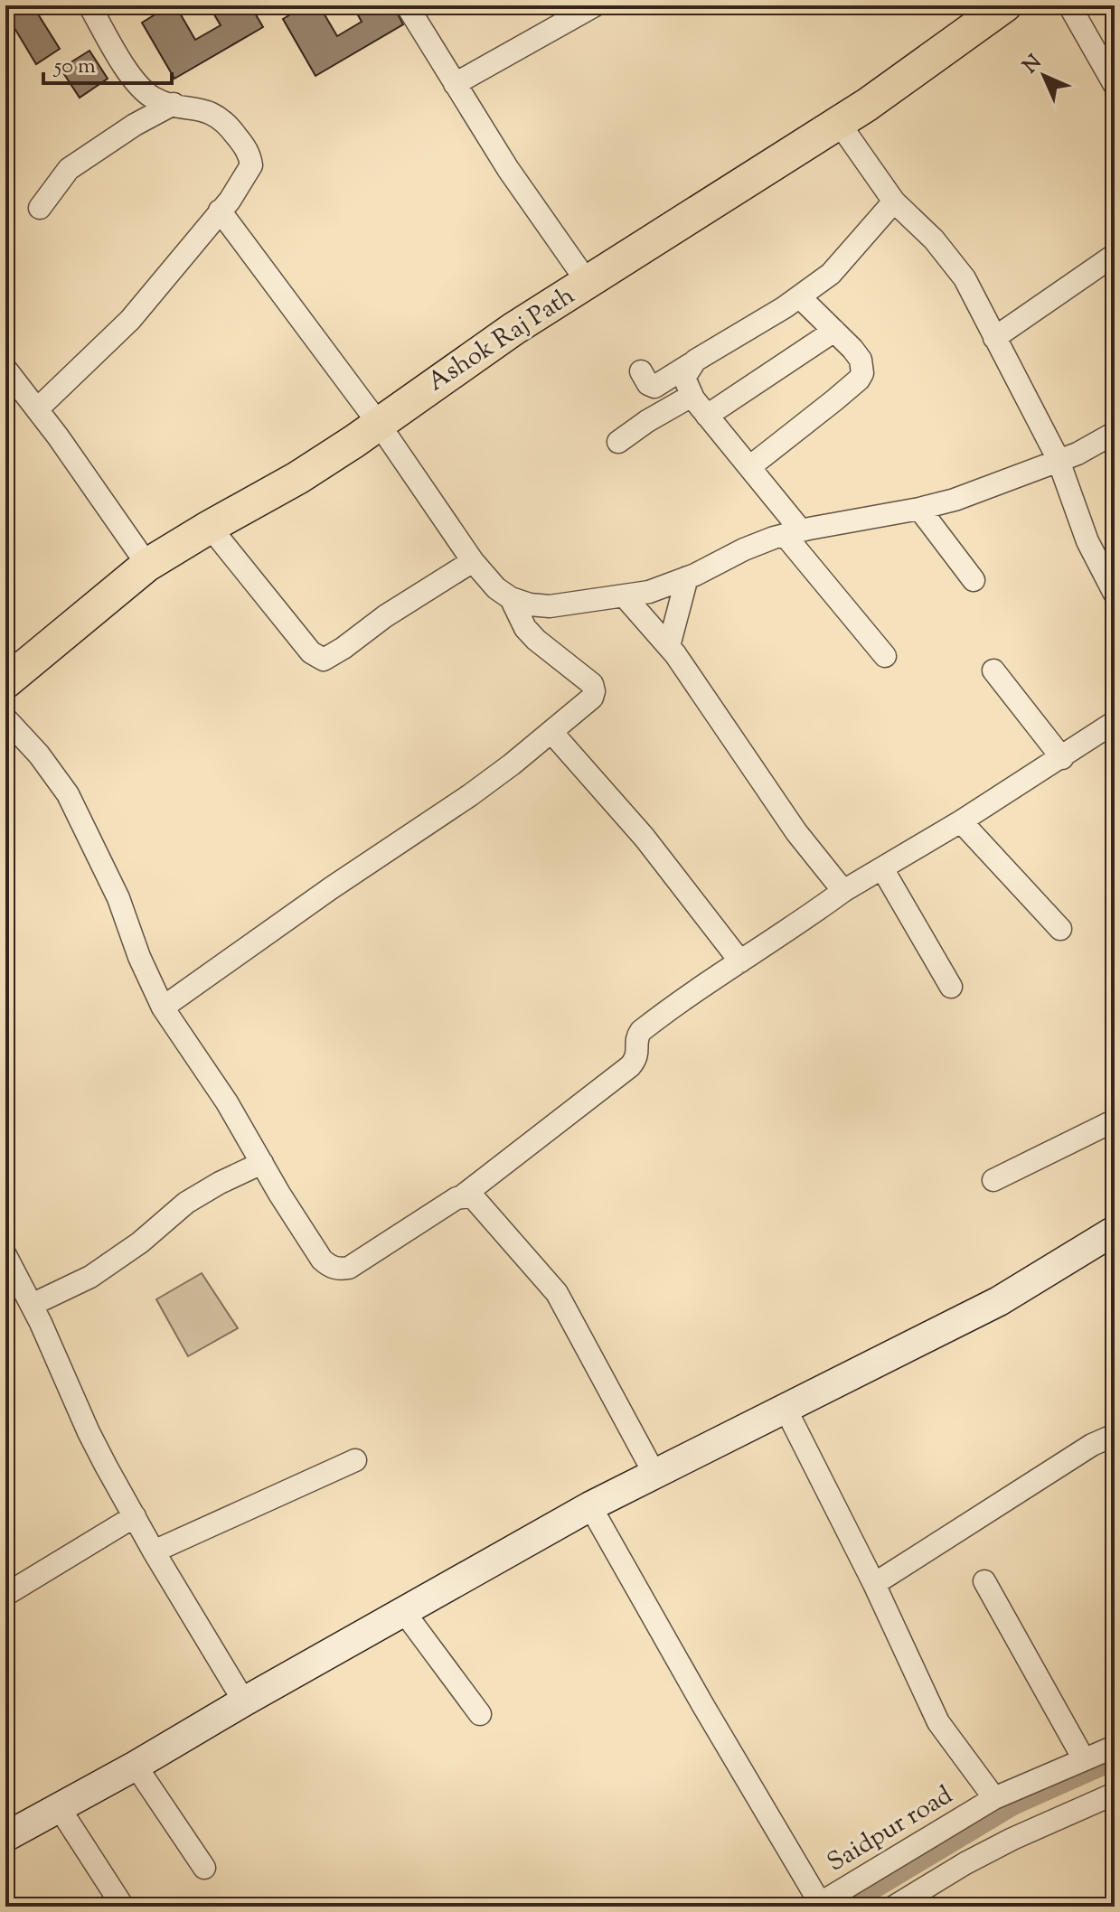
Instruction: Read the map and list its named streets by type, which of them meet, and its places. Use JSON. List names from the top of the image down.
{
  "streets": {
    "main road": ["Ashok Raj Path"],
    "street": ["Saidpur road"]
  },
  "scale_bar": "50 m",
  "north": "top left"
}
